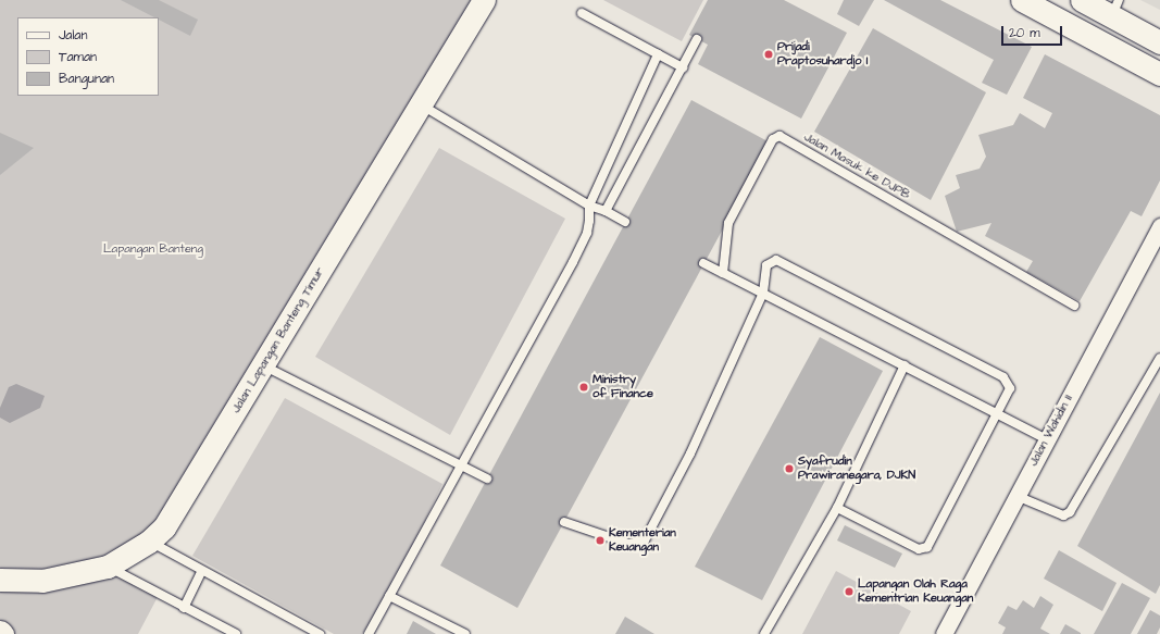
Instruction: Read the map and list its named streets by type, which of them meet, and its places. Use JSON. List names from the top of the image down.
{
  "streets": {
    "street": ["Jalan Lapangan Banteng Timur", "Jalan Wahidin II"],
    "lane": ["Jalan Masuk ke DJPB"]
  },
  "parks": ["Lapangan Banteng"],
  "places": [
    "Prijadi Praptosuhardjo I",
    "Ministry of Finance",
    "Syafrudin Prawiranegara, DJKN",
    "Kementerian Keuangan",
    "Lapangan Olah Raga Kementrian Keuangan"
  ],
  "legend": ["Jalan", "Taman", "Bangunan"],
  "scale_bar": "20 m"
}
